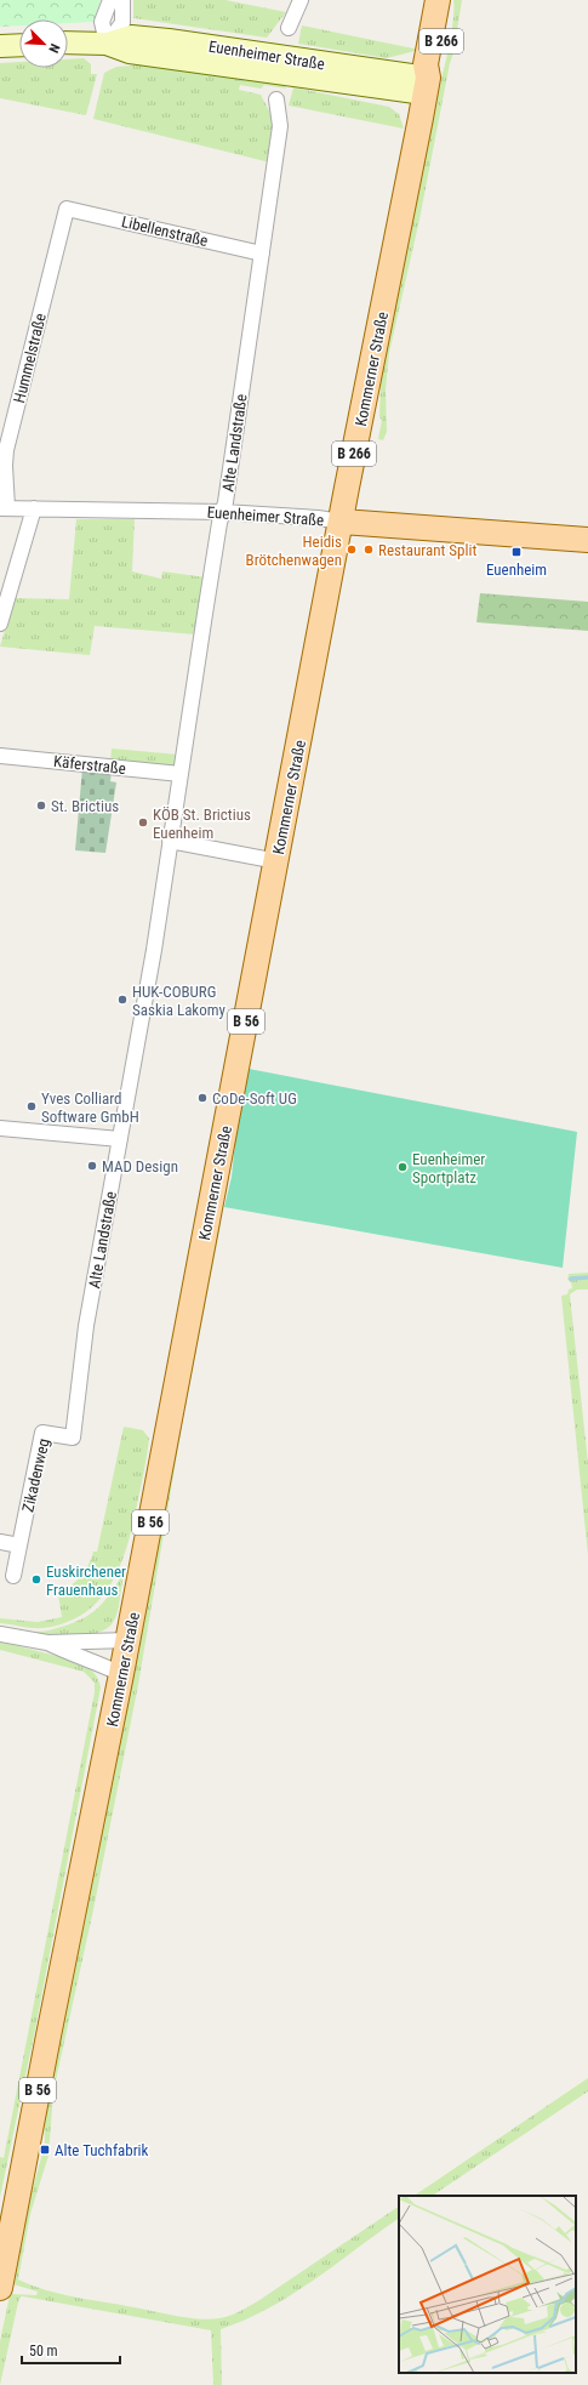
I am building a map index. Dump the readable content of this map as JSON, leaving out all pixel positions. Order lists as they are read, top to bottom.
{
  "streets": {
    "main road": [
      "B 266",
      "Euenheimer Straße",
      "Kommerner Straße",
      "B 56"
    ],
    "street": [
      "Libellenstraße",
      "Hummelstraße",
      "Alte Landstraße",
      "Käferstraße",
      "Zikadenweg"
    ]
  },
  "crossings": [
    ["Euenheimer Straße", "Hummelstraße"],
    ["Euenheimer Straße", "Kommerner Straße"],
    ["Euenheimer Straße", "Alte Landstraße"],
    ["Libellenstraße", "Hummelstraße"],
    ["Libellenstraße", "Alte Landstraße"],
    ["Alte Landstraße", "Käferstraße"],
    ["Alte Landstraße", "Zikadenweg"]
  ],
  "places": {
    "other": [
      "Heidis Brötchenwagen",
      "Restaurant Split",
      "St. Brictius",
      "KÖB St. Brictius Euenheim",
      "HUK-COBURG Saskia Lakomy",
      "CoDe-Soft UG",
      "Yves Colliard Software GmbH",
      "MAD Design",
      "Euenheimer Sportplatz",
      "Euskirchener Frauenhaus"
    ],
    "transit": ["Euenheim", "Alte Tuchfabrik"]
  },
  "scale_bar": "50 m",
  "north": "bottom right"
}
